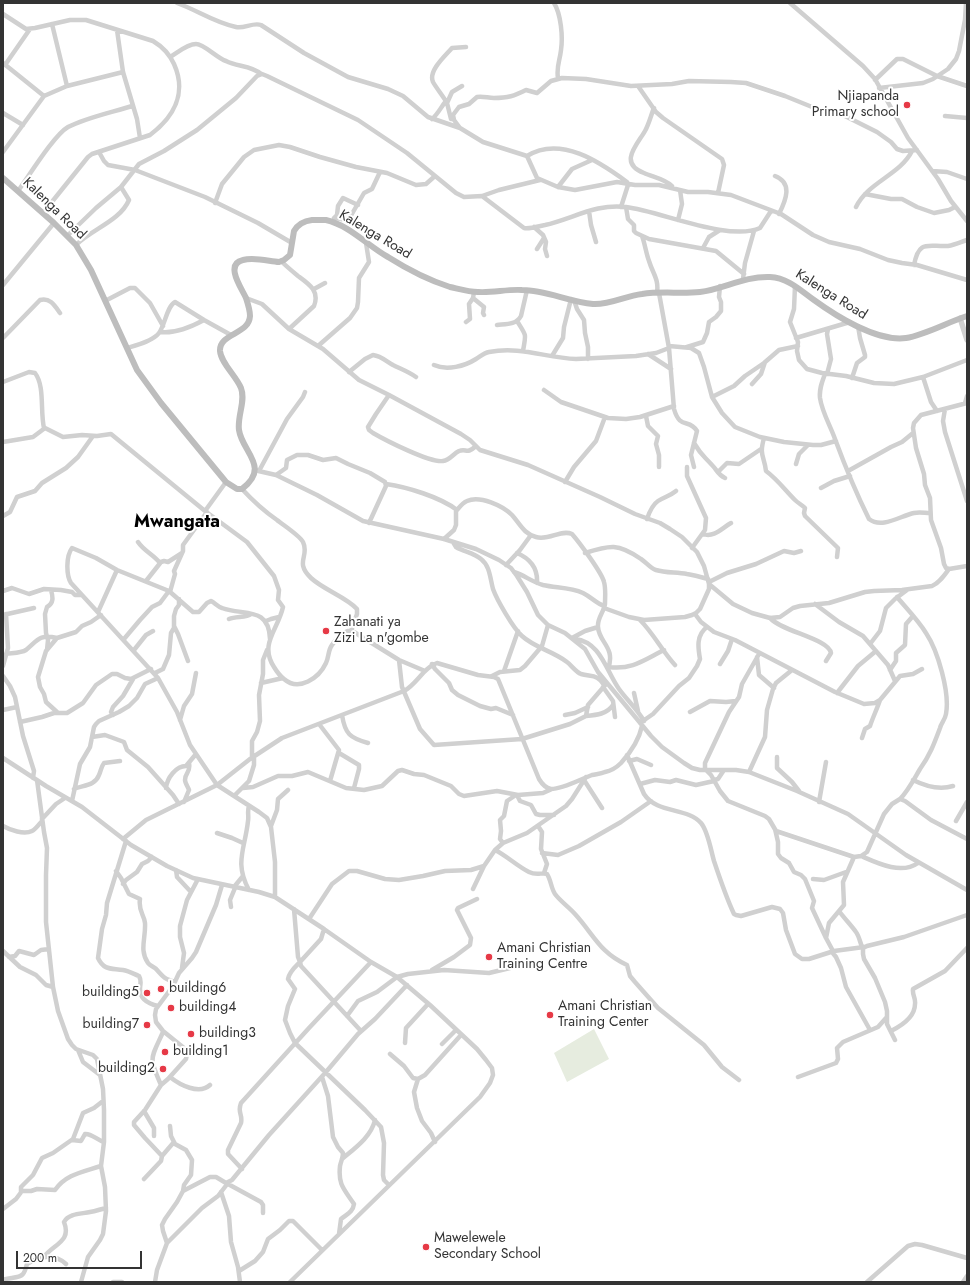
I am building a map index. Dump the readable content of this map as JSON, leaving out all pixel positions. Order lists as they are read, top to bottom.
{
  "streets": {
    "main road": ["Kalenga Road"]
  },
  "districts": ["Mwangata"],
  "places": [
    "Njiapanda Primary school",
    "Zahanati ya Zizi La n'gombe",
    "Amani Christian Training Centre",
    "building6",
    "building5",
    "building4",
    "Amani Christian Training Center",
    "building7",
    "building3",
    "building1",
    "building2",
    "Mawelewele Secondary School"
  ],
  "scale_bar": "200 m"
}
